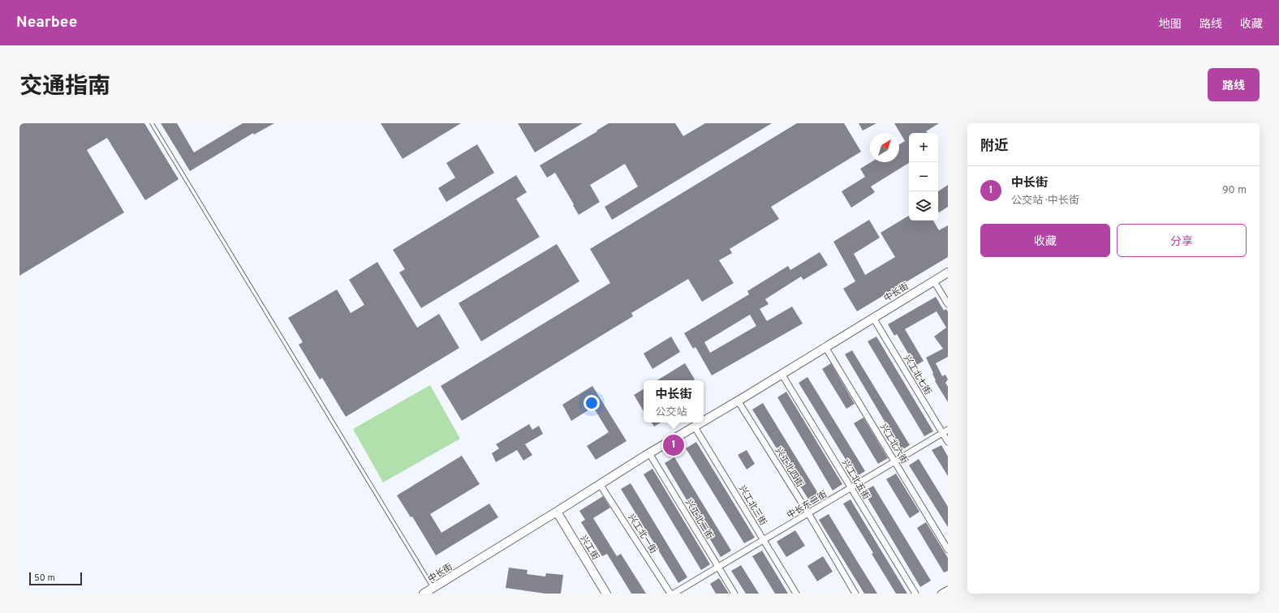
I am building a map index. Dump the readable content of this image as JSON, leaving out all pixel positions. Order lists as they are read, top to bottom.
{
  "streets": {
    "street": [
      "中长街",
      "兴工北七街",
      "兴工北六街",
      "兴工北四街",
      "兴工北五街",
      "中长东二街",
      "兴工北三街",
      "兴工北二街",
      "兴工北一街",
      "兴工街"
    ]
  },
  "crossings": [
    ["中长街", "兴工北七街"],
    ["中长街", "兴工北六街"],
    ["中长街", "兴工北四街"],
    ["中长街", "兴工北五街"],
    ["中长街", "兴工北三街"],
    ["中长街", "兴工北二街"],
    ["中长街", "兴工北一街"],
    ["中长街", "兴工街"],
    ["兴工北七街", "中长东二街"],
    ["兴工北六街", "中长东二街"],
    ["兴工北四街", "中长东二街"],
    ["兴工北五街", "中长东二街"],
    ["中长东二街", "兴工北三街"],
    ["中长东二街", "兴工北二街"]
  ],
  "scale_bar": "50 m",
  "north": "top right",
  "page": {
    "header": "Nearbee",
    "nav": ["地图", "路线", "收藏"],
    "title": "交通指南",
    "buttons": [
      "路线",
      ["收藏", "分享"]
    ],
    "heading": "附近",
    "map_buttons": ["+", "−"],
    "list": [
      {
        "mark": "1",
        "name": "中长街",
        "note": "公交站 · 中长街",
        "value": "90 m"
      }
    ],
    "popup": ["中长街", "公交站"],
    "pins": "1",
    "scale": "50 m"
  }
}
